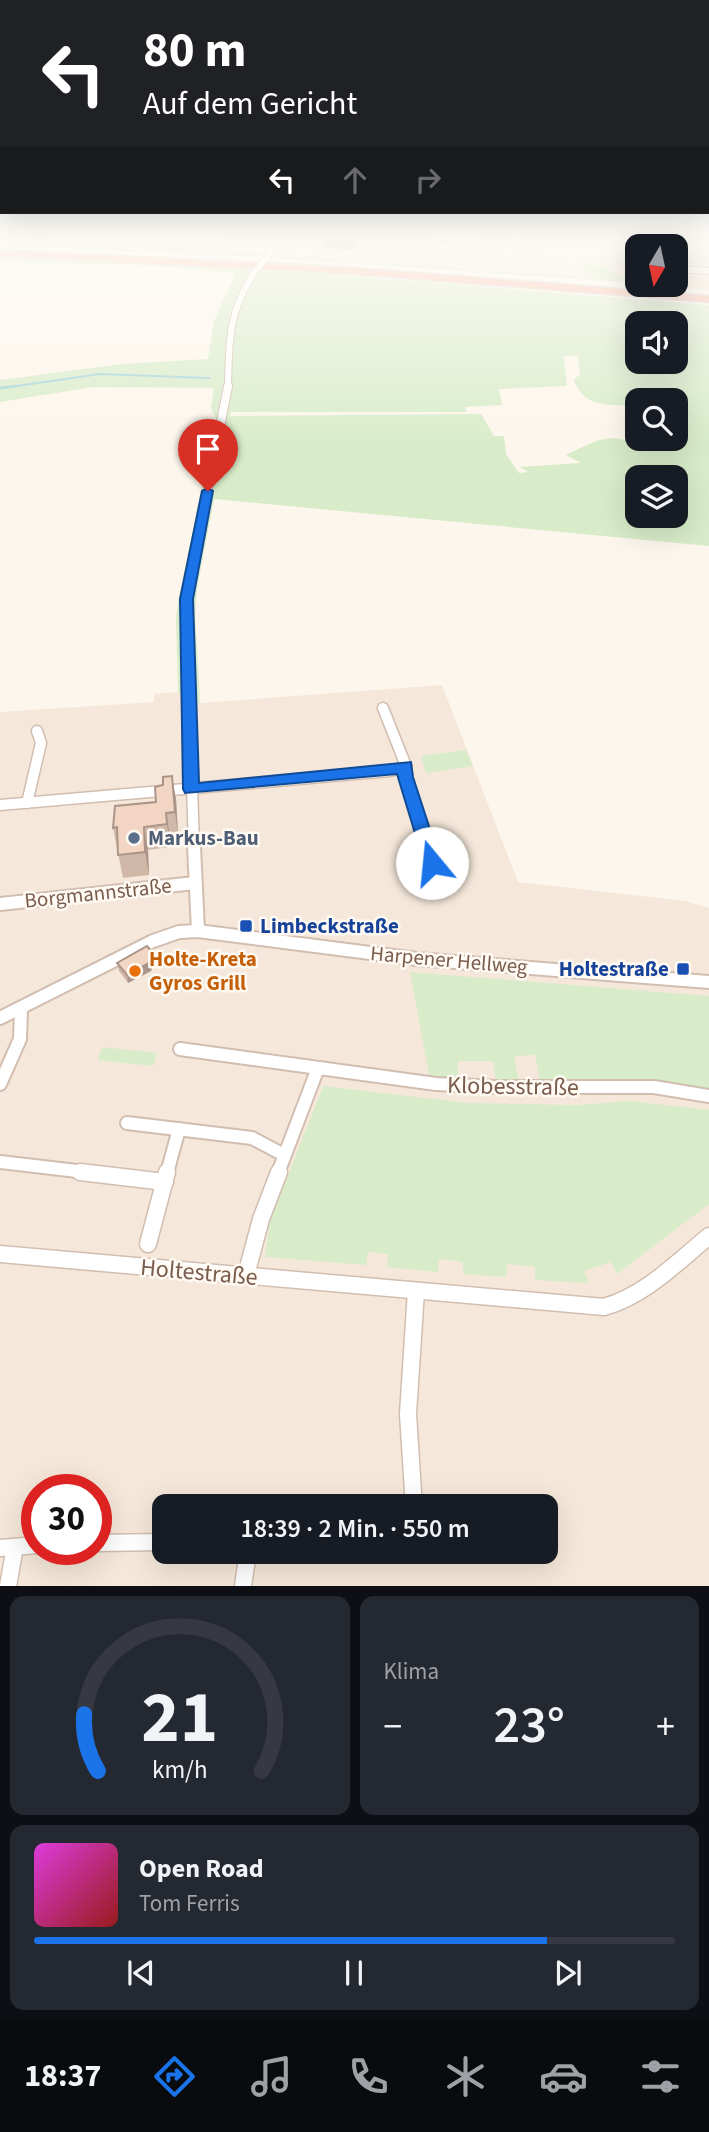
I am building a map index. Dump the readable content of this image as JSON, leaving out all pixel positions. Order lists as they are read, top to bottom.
{
  "streets": {
    "street": [
      "Borgmannstraße",
      "Harpener Hellweg",
      "Klobesstraße",
      "Holtestraße"
    ]
  },
  "places": {
    "other": ["Markus-Bau", "Holte-Kreta Gyros Grill"],
    "transit": ["Limbeckstraße", "Holtestraße"]
  },
  "north": "bottom",
  "page": {
    "turn": ["80 m", "Auf dem Gericht"],
    "limit": "30",
    "trip": "18:39 · 2 Min. · 550 m",
    "tile": "Klima",
    "heat": ["−", "23°", "+"],
    "song": ["Open Road", "Tom Ferris"],
    "tabs": "18:37",
    "gauge": ["21", "km/h"]
  }
}
